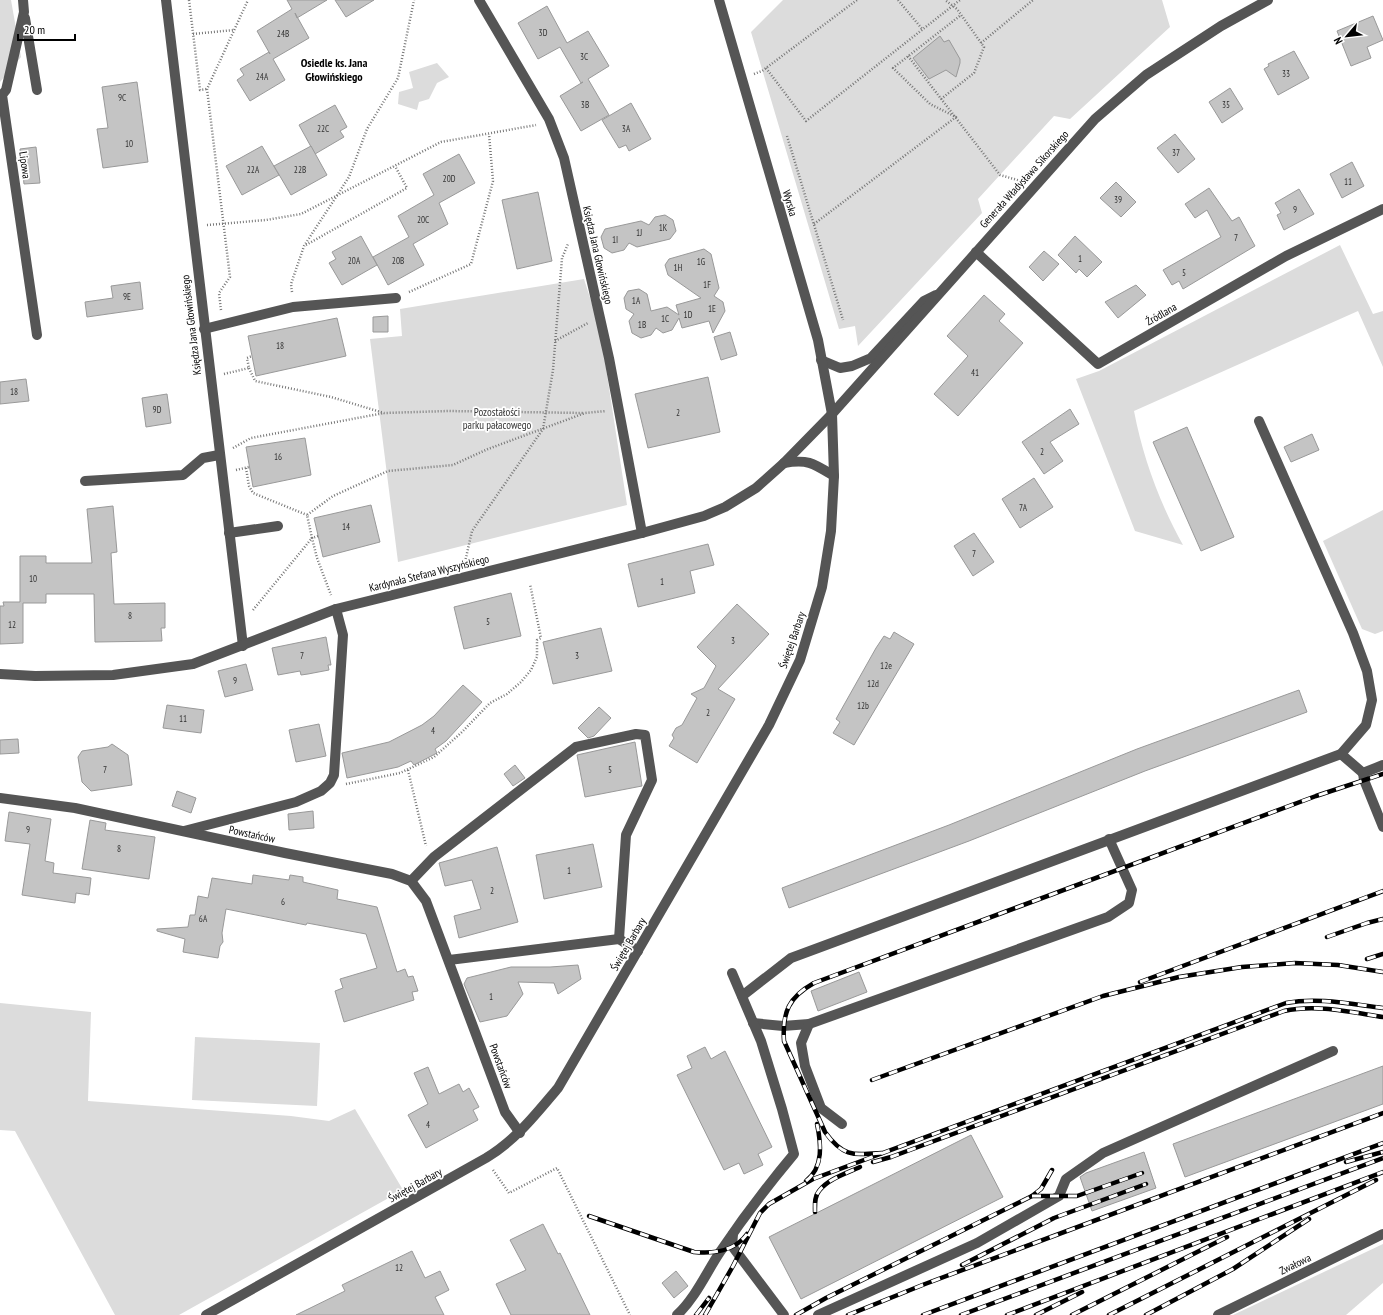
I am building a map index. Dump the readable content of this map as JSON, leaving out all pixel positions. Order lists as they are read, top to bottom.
{
  "streets": {
    "street": [
      "Lipowa",
      "Generała Władysława Sikorskiego",
      "Wyrska",
      "Księdza Jana Głowińskiego",
      "Źródlana",
      "Kardynała Stefana Wyszyńskiego",
      "Świętej Barbary",
      "Powstańców",
      "Zwałowa"
    ]
  },
  "crossings": [
    ["Generała Władysława Sikorskiego", "Wyrska"],
    ["Generała Władysława Sikorskiego", "Źródlana"],
    ["Generała Władysława Sikorskiego", "Kardynała Stefana Wyszyńskiego"],
    ["Generała Władysława Sikorskiego", "Świętej Barbary"],
    ["Wyrska", "Kardynała Stefana Wyszyńskiego"],
    ["Wyrska", "Świętej Barbary"],
    ["Księdza Jana Głowińskiego", "Kardynała Stefana Wyszyńskiego"],
    ["Kardynała Stefana Wyszyńskiego", "Świętej Barbary"],
    ["Świętej Barbary", "Powstańców"]
  ],
  "districts": ["Osiedle ks. Jana Głowińskiego"],
  "parks": ["Pozostałości parku pałacowego"],
  "house_numbers": [
    "3D",
    "24B",
    "3C",
    "33",
    "24A",
    "9C",
    "3B",
    "35",
    "22C",
    "3A",
    "10",
    "37",
    "22A",
    "22B",
    "20D",
    "11",
    "39",
    "9",
    "20C",
    "1K",
    "1J",
    "7",
    "1I",
    "1",
    "20A",
    "20B",
    "1G",
    "1H",
    "5",
    "1F",
    "9E",
    "1A",
    "1E",
    "1D",
    "1C",
    "1B",
    "18",
    "41",
    "18",
    "9D",
    "2",
    "2",
    "16",
    "7A",
    "14",
    "7",
    "10",
    "1",
    "8",
    "5",
    "12",
    "3",
    "7",
    "3",
    "12e",
    "9",
    "12d",
    "12b",
    "2",
    "11",
    "4",
    "7",
    "5",
    "9",
    "8",
    "1",
    "2",
    "6",
    "6A",
    "1",
    "4",
    "12"
  ],
  "scale_bar": "20 m",
  "north": "bottom left"
}
